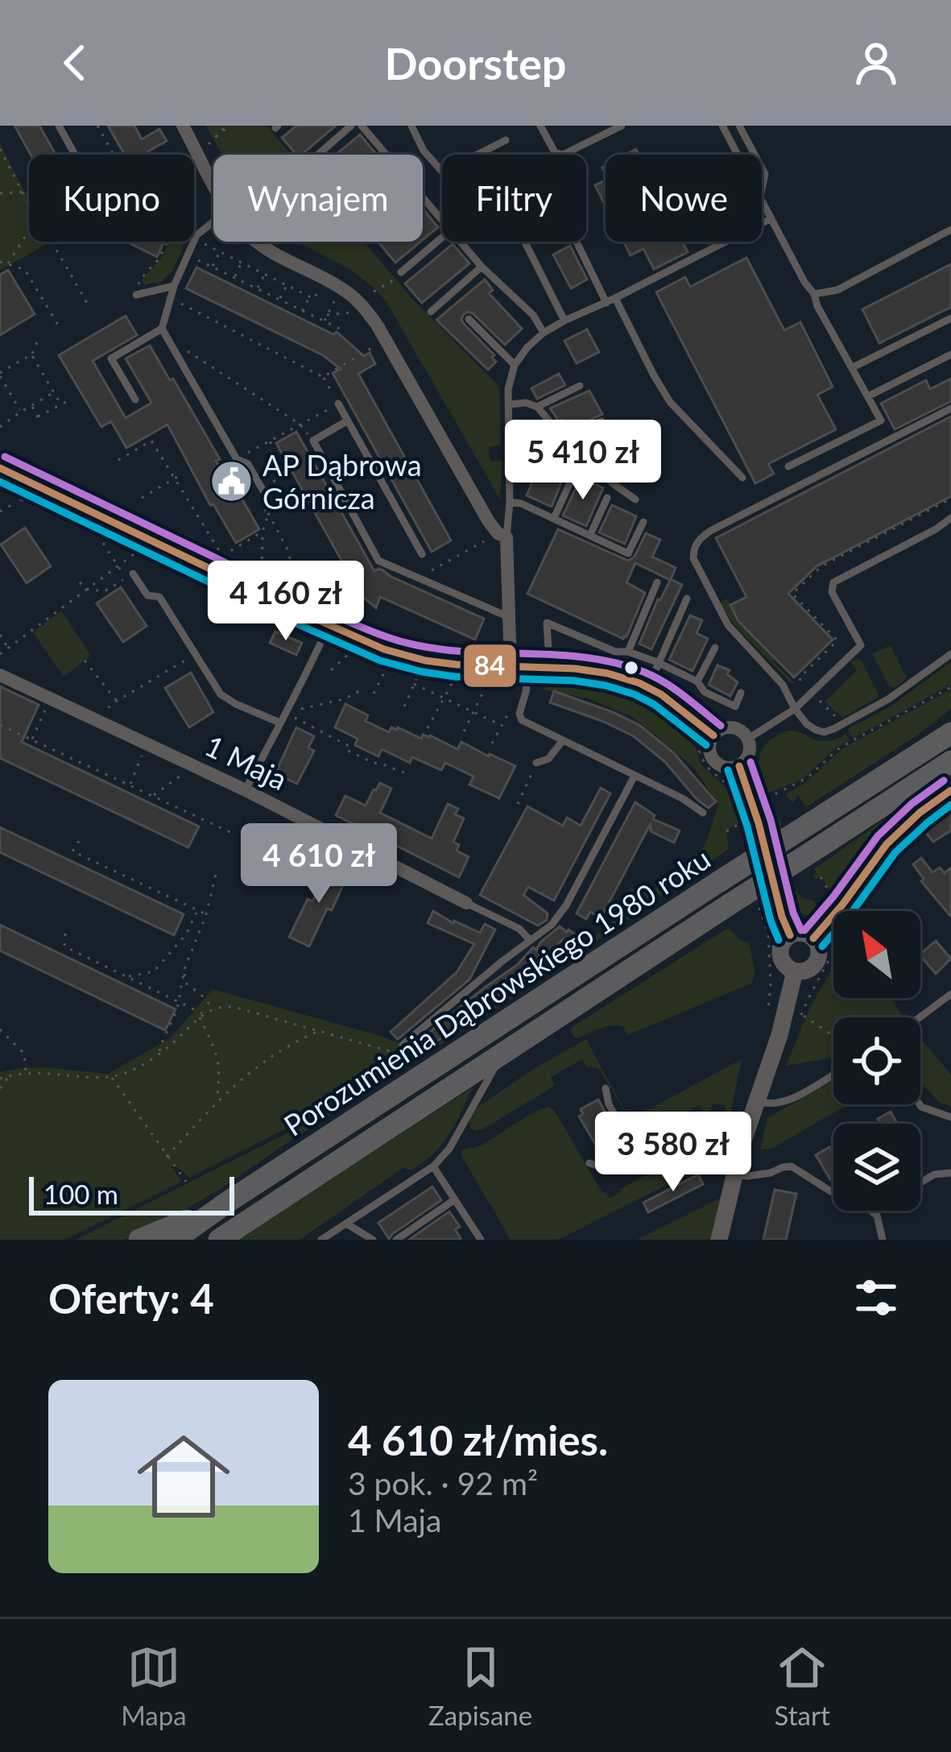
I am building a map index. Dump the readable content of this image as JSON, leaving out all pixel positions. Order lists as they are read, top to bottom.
{
  "streets": {
    "main road": ["Porozumienia Dąbrowskiego 1980 roku"],
    "street": ["1 Maja"]
  },
  "places": {
    "public building": ["AP Dąbrowa Górnicza"]
  },
  "lines": ["transit line 84"],
  "scale_bar": "100 m",
  "north": "top left",
  "page": {
    "header": "Doorstep",
    "chip": [
      "Kupno",
      "Wynajem",
      "Filtry",
      "Nowe"
    ],
    "price": [
      "5 410 zł",
      "4 160 zł",
      "4 610 zł",
      "3 580 zł"
    ],
    "scale": "100 m",
    "heading": "Oferty: 4",
    "list": [
      {
        "name": "4 610 zł/mies.",
        "note": "3 pok. · 92 m² · 1 Maja"
      }
    ],
    "tabs": ["Mapa", "Zapisane", "Start"]
  }
}
